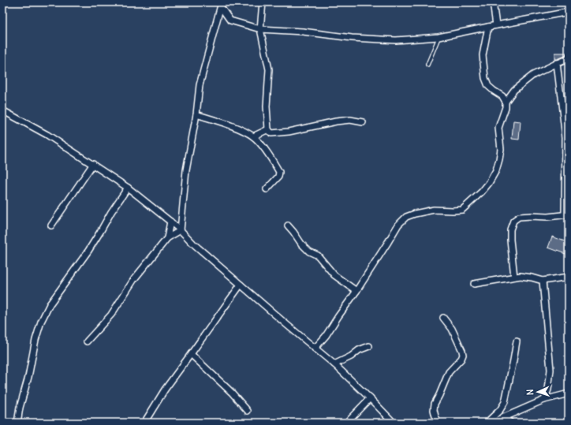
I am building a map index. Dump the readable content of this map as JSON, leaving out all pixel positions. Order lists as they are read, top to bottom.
{
  "north": "left"
}
